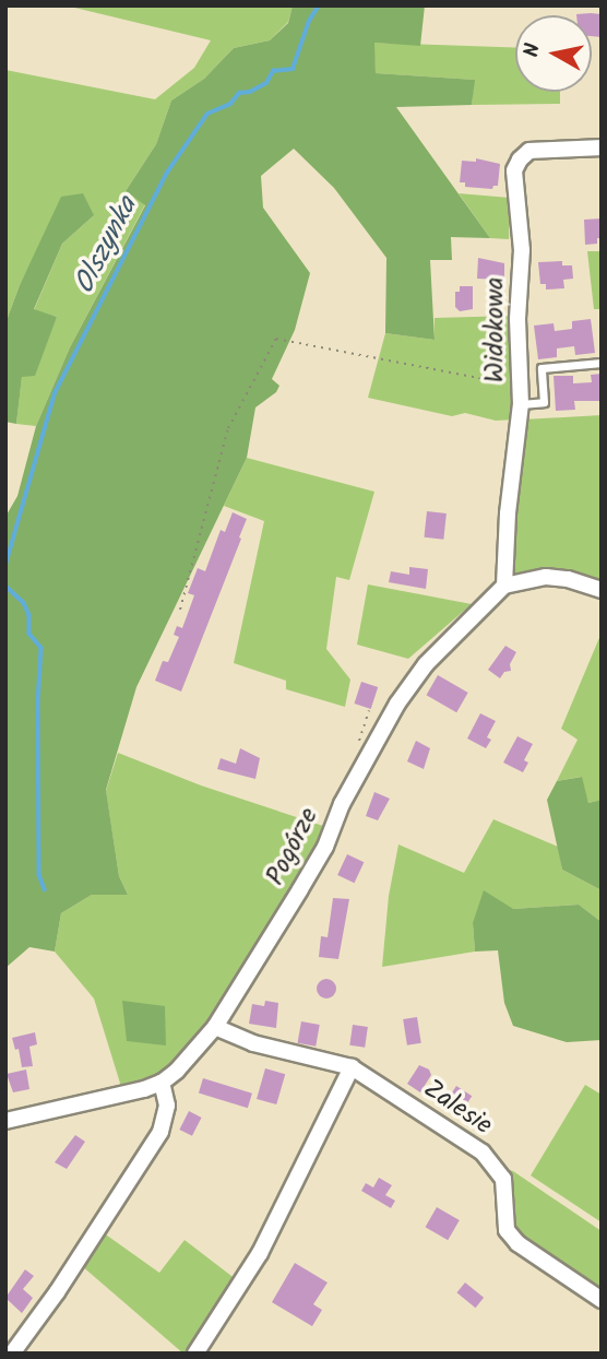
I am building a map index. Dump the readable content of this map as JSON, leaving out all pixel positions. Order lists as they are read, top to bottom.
{
  "streets": {
    "street": ["Widokowa", "Pogórze", "Zalesie"]
  },
  "crossings": [
    ["Widokowa", "Pogórze"],
    ["Pogórze", "Zalesie"]
  ],
  "water": ["Olszynka"],
  "north": "left"
}
